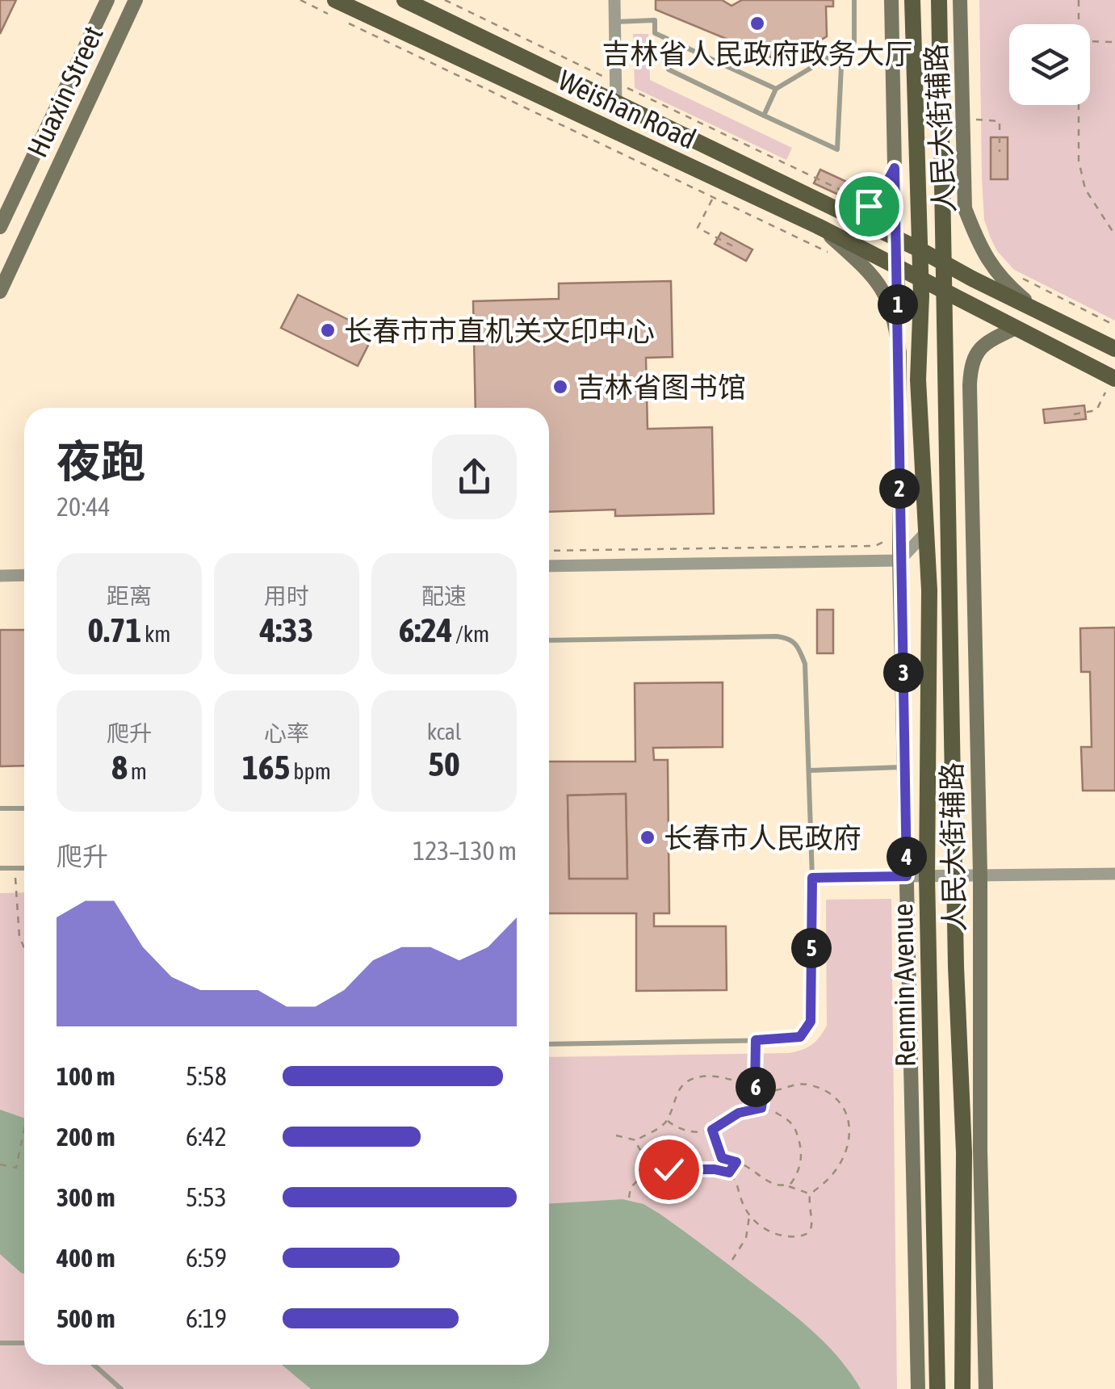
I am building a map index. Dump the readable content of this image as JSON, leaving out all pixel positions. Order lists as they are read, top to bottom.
{
  "streets": {
    "main road": [
      "Huaxin Street",
      "Weishan Road",
      "人民大街辅路",
      "Renmin Avenue"
    ]
  },
  "crossings": [
    ["Weishan Road", "人民大街辅路"],
    ["Weishan Road", "Renmin Avenue"]
  ],
  "places": [
    "吉林省人民政府政务大厅",
    "长春市市直机关文印中心",
    "吉林省图书馆",
    "长春市人民政府"
  ],
  "page": {
    "pins": [
      "1",
      "2",
      "3",
      "4",
      "5",
      "6"
    ],
    "heading": ["夜跑", "20:44"],
    "stats": [
      ["距离", "0.71 km"],
      ["用时", "4:33"],
      ["配速", "6:24 /km"],
      ["爬升", "8 m"],
      ["心率", "165 bpm"],
      ["kcal", "50"]
    ],
    "chart": ["爬升", "123–130 m"],
    "list": [
      {
        "name": "100 m",
        "note": "5:58"
      },
      {
        "name": "200 m",
        "note": "6:42"
      },
      {
        "name": "300 m",
        "note": "5:53"
      },
      {
        "name": "400 m",
        "note": "6:59"
      },
      {
        "name": "500 m",
        "note": "6:19"
      }
    ]
  }
}
